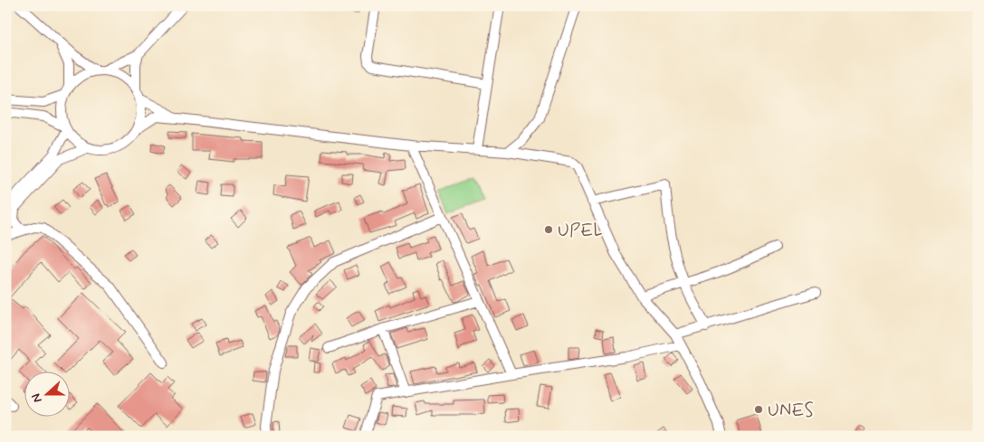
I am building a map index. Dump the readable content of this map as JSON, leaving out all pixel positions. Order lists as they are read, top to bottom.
{
  "places": ["UPEL", "UNES"],
  "north": "left"
}
